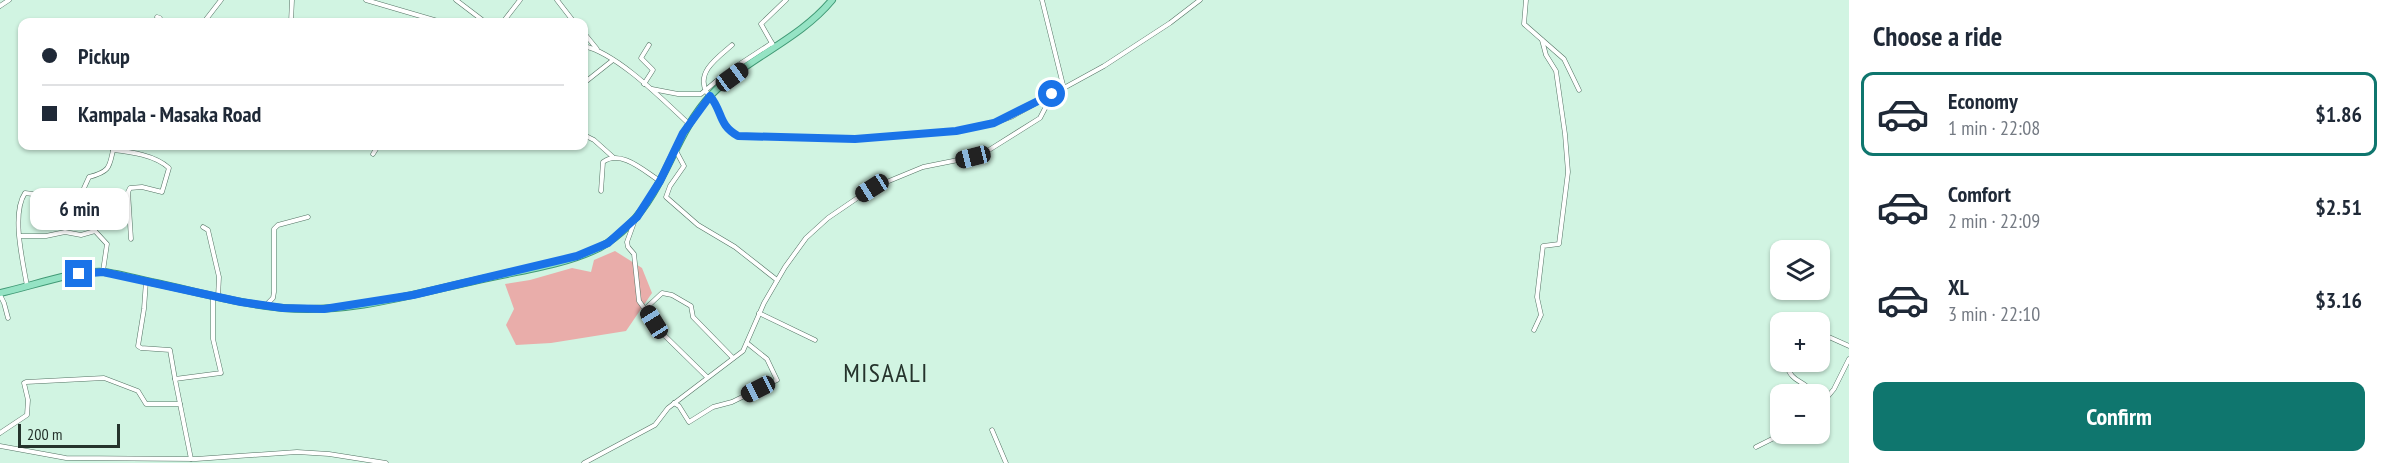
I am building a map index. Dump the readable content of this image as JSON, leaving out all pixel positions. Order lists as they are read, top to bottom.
{
  "districts": ["MISAALI"],
  "scale_bar": "200 m",
  "page": {
    "heading": "Choose a ride",
    "banner": ["Pickup", "Kampala - Masaka Road"],
    "list": [
      {
        "name": "Economy",
        "note": "1 min · 22:08",
        "value": "$1.86"
      },
      {
        "name": "Comfort",
        "note": "2 min · 22:09",
        "value": "$2.51"
      },
      {
        "name": "XL",
        "note": "3 min · 22:10",
        "value": "$3.16"
      }
    ],
    "bubble": "6 min",
    "map_buttons": ["+", "−"],
    "buttons": "Confirm",
    "scale": "200 m"
  }
}
